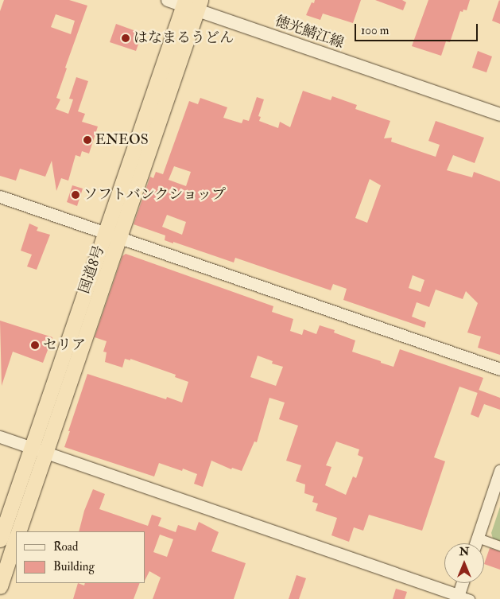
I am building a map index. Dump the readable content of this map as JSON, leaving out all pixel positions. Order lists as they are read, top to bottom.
{
  "streets": {
    "highway": ["国道8号"],
    "main road": ["徳光鯖江線"]
  },
  "crossings": [
    ["徳光鯖江線", "国道8号"]
  ],
  "places": [
    "はなまるうどん",
    "ENEOS",
    "ソフトバンクショップ",
    "セリア"
  ],
  "legend": ["Road", "Building"],
  "scale_bar": "100 m",
  "north": "top"
}
